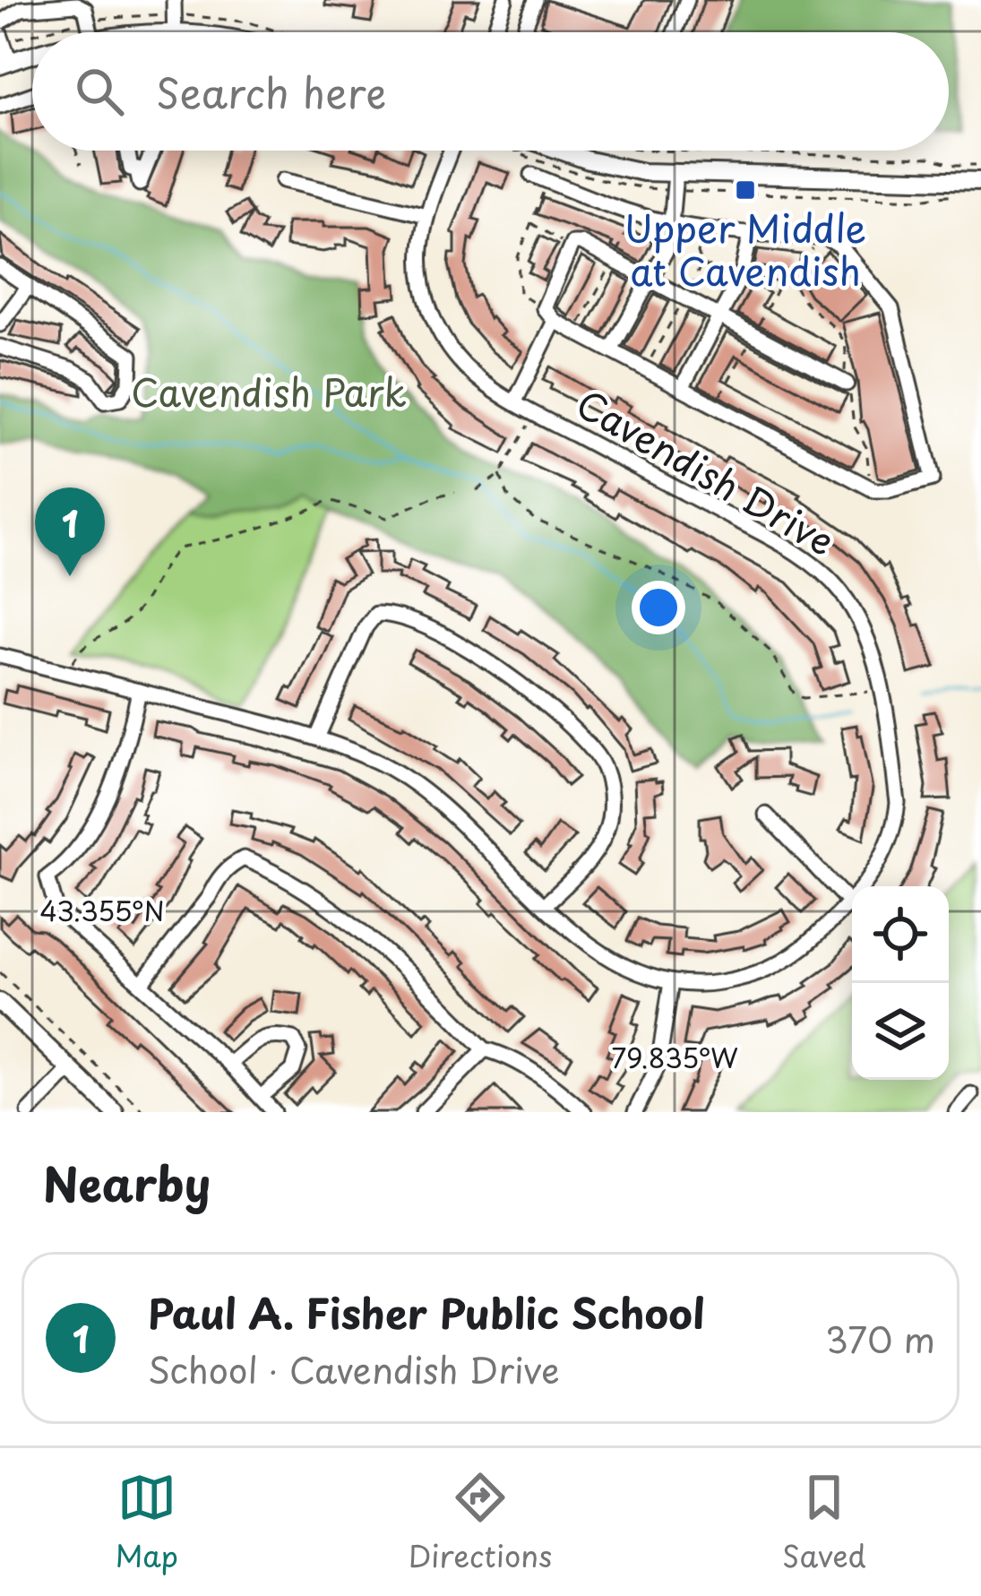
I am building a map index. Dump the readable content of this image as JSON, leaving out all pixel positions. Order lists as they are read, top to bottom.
{
  "streets": {
    "street": ["Cavendish Drive"]
  },
  "parks": ["Cavendish Park"],
  "places": {
    "transit": ["Upper Middle at Cavendish"]
  },
  "page": {
    "search": "Search here",
    "pins": "1",
    "heading": "Nearby",
    "list": [
      {
        "mark": "1",
        "name": "Paul A. Fisher Public School",
        "note": "School · Cavendish Drive",
        "value": "370 m"
      }
    ],
    "nav": ["Map", "Directions", "Saved"]
  },
  "coordinates": ["43.355°N", "79.835°W"]
}
